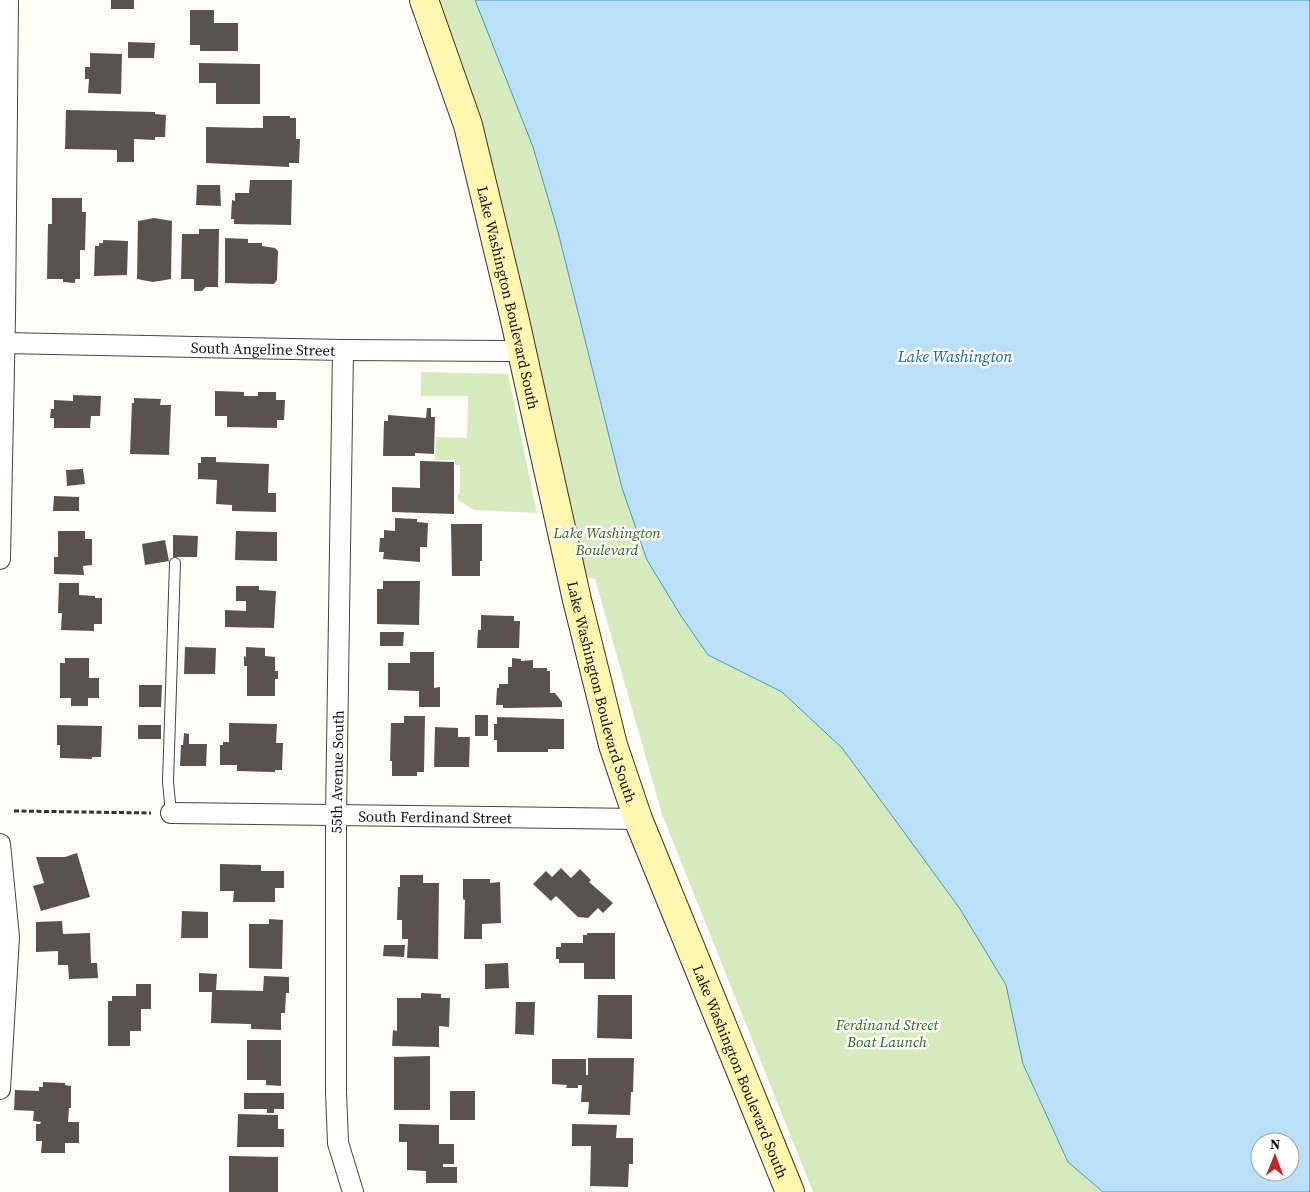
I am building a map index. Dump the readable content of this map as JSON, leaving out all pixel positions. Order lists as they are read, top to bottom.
{
  "streets": {
    "main road": ["Lake Washington Boulevard South"],
    "street": ["South Angeline Street", "55th Avenue South", "South Ferdinand Street"]
  },
  "crossings": [
    ["Lake Washington Boulevard South", "South Angeline Street"],
    ["Lake Washington Boulevard South", "South Ferdinand Street"],
    ["South Angeline Street", "55th Avenue South"],
    ["55th Avenue South", "South Ferdinand Street"]
  ],
  "water": ["Lake Washington"],
  "parks": ["Lake Washington Boulevard", "Ferdinand Street Boat Launch"],
  "north": "top"
}
